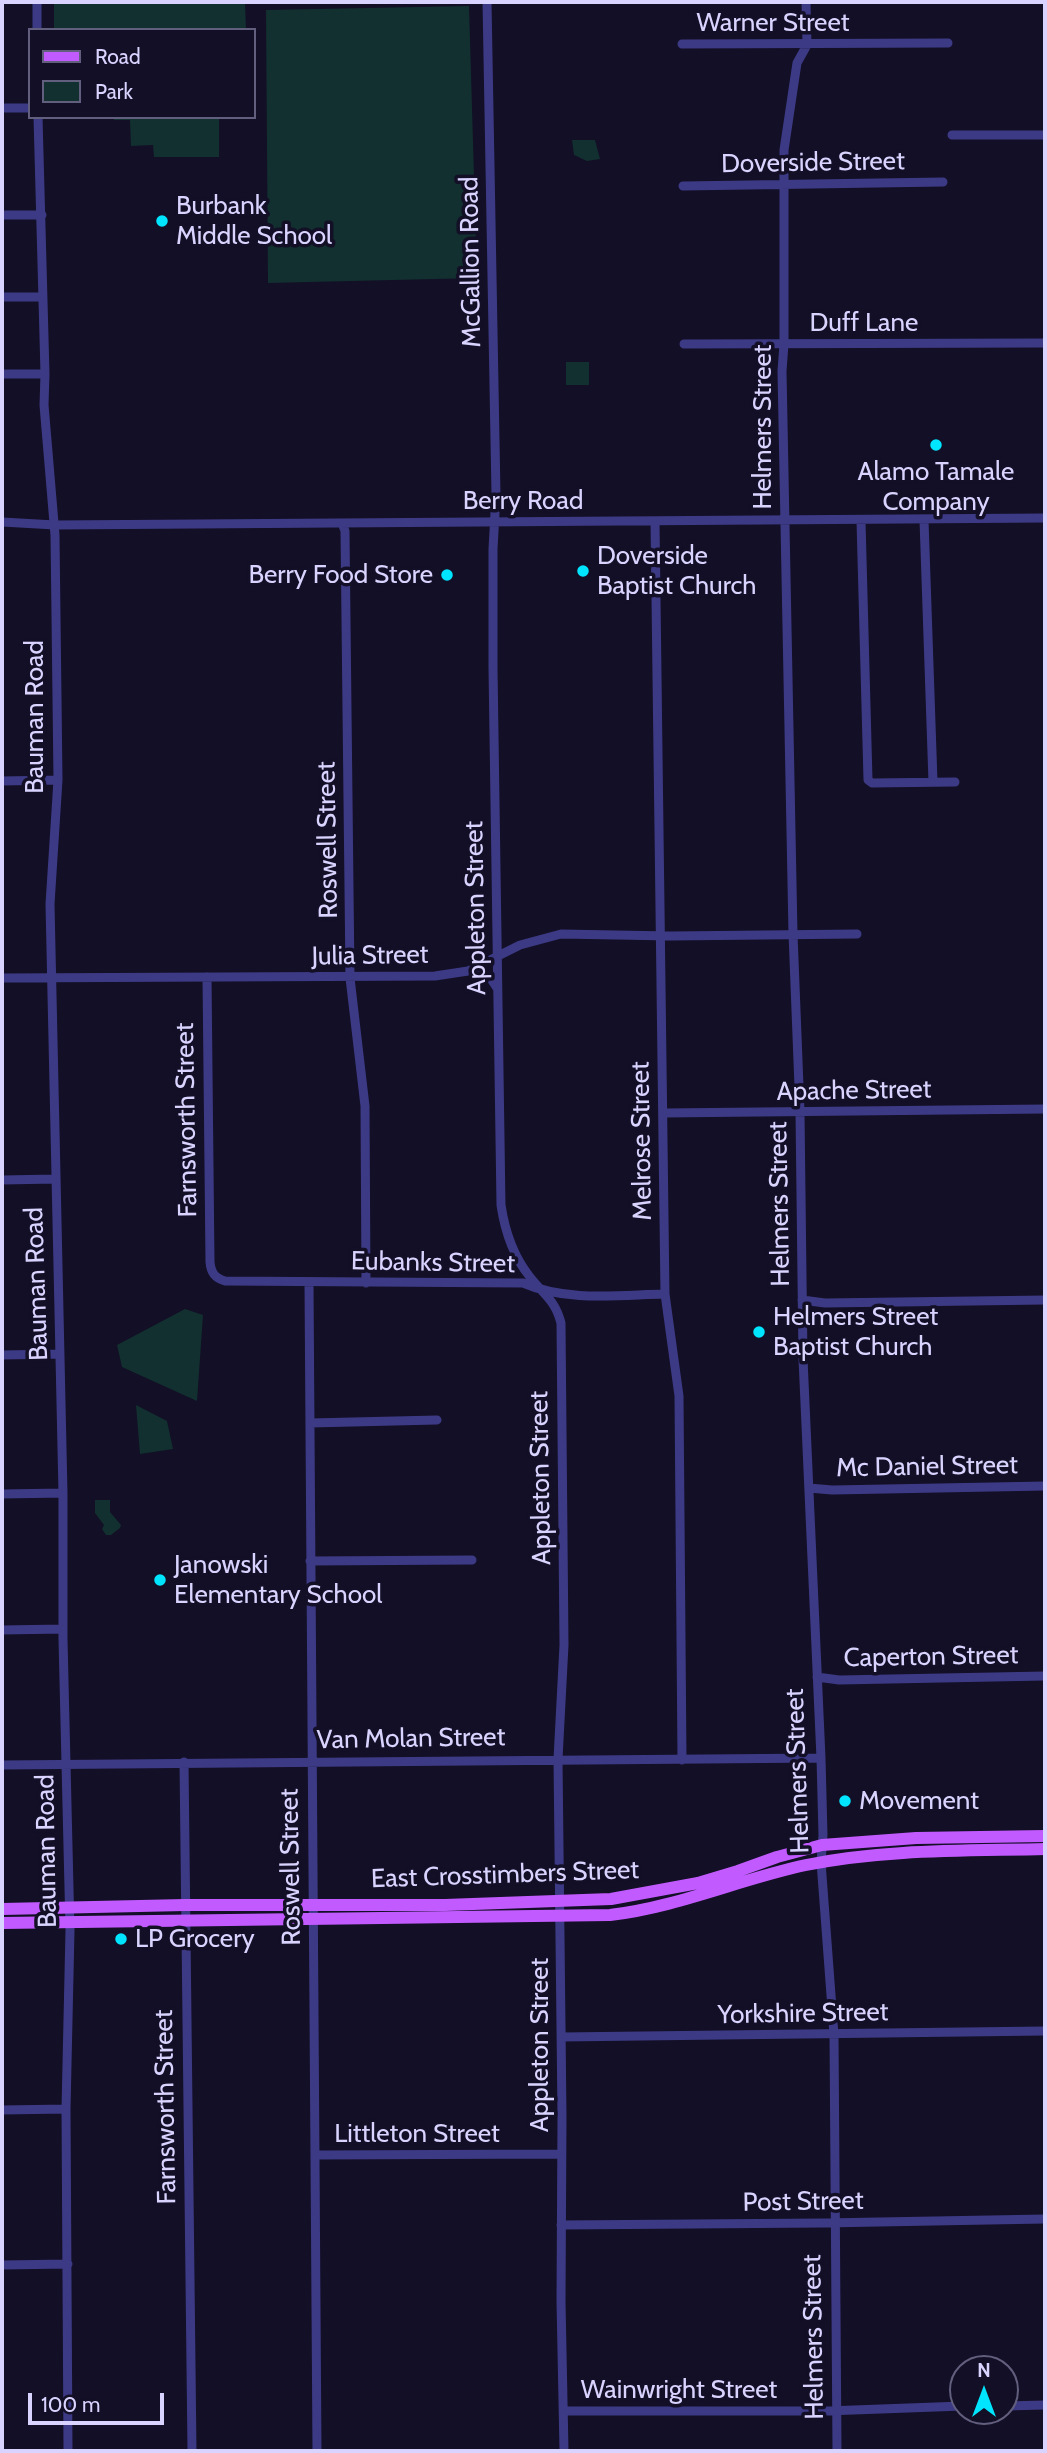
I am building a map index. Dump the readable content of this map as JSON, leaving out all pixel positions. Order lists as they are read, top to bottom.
{
  "streets": {
    "main road": ["East Crosstimbers Street"],
    "street": [
      "Warner Street",
      "Doverside Street",
      "McGallion Road",
      "Duff Lane",
      "Helmers Street",
      "Berry Road",
      "Bauman Road",
      "Roswell Street",
      "Appleton Street",
      "Julia Street",
      "Apache Street",
      "Farnsworth Street",
      "Melrose Street",
      "Eubanks Street",
      "Mc Daniel Street",
      "Caperton Street",
      "Van Molan Street",
      "Yorkshire Street",
      "Littleton Street",
      "Post Street",
      "Wainwright Street"
    ]
  },
  "crossings": [
    ["Warner Street", "Helmers Street"],
    ["Doverside Street", "Helmers Street"],
    ["McGallion Road", "Berry Road"],
    ["McGallion Road", "Appleton Street"],
    ["Duff Lane", "Helmers Street"],
    ["Helmers Street", "Berry Road"],
    ["Helmers Street", "Julia Street"],
    ["Helmers Street", "Apache Street"],
    ["Helmers Street", "Mc Daniel Street"],
    ["Helmers Street", "Caperton Street"],
    ["Helmers Street", "Van Molan Street"],
    ["Helmers Street", "East Crosstimbers Street"],
    ["Helmers Street", "Yorkshire Street"],
    ["Helmers Street", "Post Street"],
    ["Helmers Street", "Wainwright Street"],
    ["Berry Road", "Bauman Road"],
    ["Berry Road", "Roswell Street"],
    ["Berry Road", "Appleton Street"],
    ["Berry Road", "Melrose Street"],
    ["Bauman Road", "Julia Street"],
    ["Bauman Road", "Van Molan Street"],
    ["Bauman Road", "East Crosstimbers Street"],
    ["Roswell Street", "Julia Street"],
    ["Roswell Street", "Eubanks Street"],
    ["Roswell Street", "Van Molan Street"],
    ["Roswell Street", "East Crosstimbers Street"],
    ["Roswell Street", "Littleton Street"],
    ["Appleton Street", "Julia Street"],
    ["Appleton Street", "Eubanks Street"],
    ["Appleton Street", "Van Molan Street"],
    ["Appleton Street", "East Crosstimbers Street"],
    ["Appleton Street", "Yorkshire Street"],
    ["Appleton Street", "Littleton Street"],
    ["Appleton Street", "Post Street"],
    ["Appleton Street", "Wainwright Street"],
    ["Julia Street", "Farnsworth Street"],
    ["Julia Street", "Melrose Street"],
    ["Apache Street", "Melrose Street"],
    ["Farnsworth Street", "Eubanks Street"],
    ["Farnsworth Street", "Van Molan Street"],
    ["Farnsworth Street", "East Crosstimbers Street"],
    ["Melrose Street", "Eubanks Street"],
    ["Melrose Street", "Van Molan Street"]
  ],
  "places": [
    "Burbank Middle School",
    "Alamo Tamale Company",
    "Doverside Baptist Church",
    "Berry Food Store",
    "Helmers Street Baptist Church",
    "Janowski Elementary School",
    "Movement",
    "LP Grocery"
  ],
  "legend": ["Road", "Park"],
  "scale_bar": "100 m",
  "north": "top"
}
